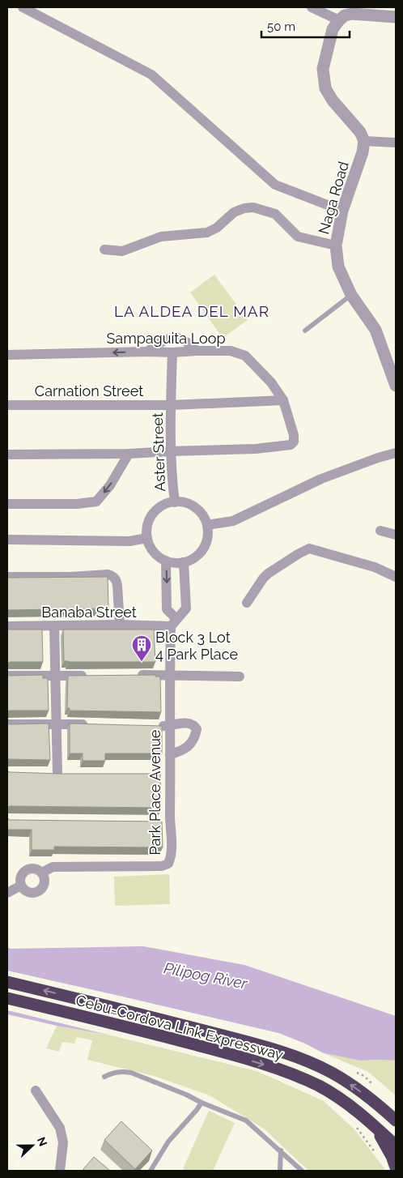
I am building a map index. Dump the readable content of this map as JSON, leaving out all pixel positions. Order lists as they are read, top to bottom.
{
  "streets": {
    "highway": ["Cebu-Cordova Link Expressway"],
    "street": [
      "Naga Road",
      "Sampaguita Loop",
      "Carnation Street",
      "Aster Street",
      "Banaba Street",
      "Park Place Avenue"
    ]
  },
  "crossings": [
    ["Sampaguita Loop", "Carnation Street"],
    ["Sampaguita Loop", "Aster Street"],
    ["Carnation Street", "Aster Street"],
    ["Aster Street", "Park Place Avenue"],
    ["Banaba Street", "Park Place Avenue"]
  ],
  "districts": ["LA ALDEA DEL MAR"],
  "water": ["Pilipog River"],
  "places": {
    "building": ["Block 3 Lot 4 Park Place"]
  },
  "scale_bar": "50 m",
  "north": "right"
}
